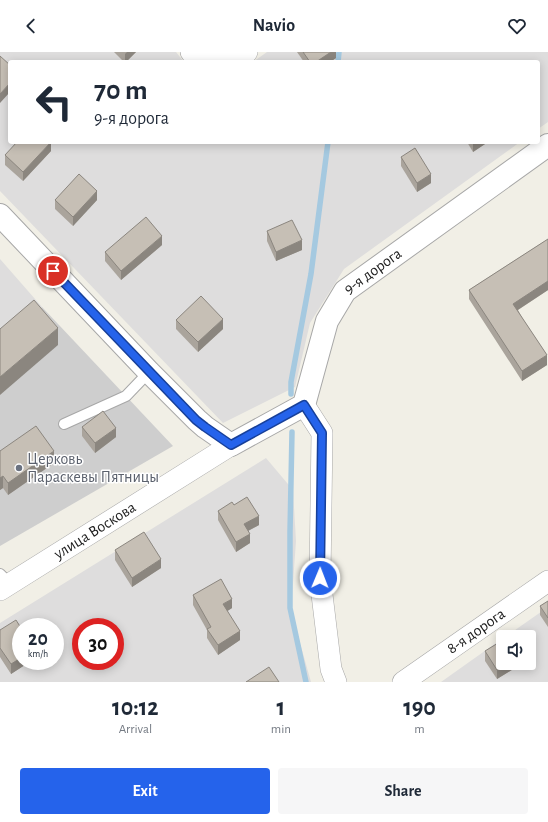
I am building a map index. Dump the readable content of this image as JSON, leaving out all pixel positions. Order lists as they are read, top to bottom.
{
  "streets": {
    "street": ["9-я дорога", "улица Воскова", "8-я дорога"]
  },
  "places": ["Церковь Параскевы Пятницы"],
  "page": {
    "header": "Navio",
    "turn": ["70 m", "9-я дорога"],
    "speed": "20 km/h",
    "limit": "30",
    "eta": [
      "10:12",
      "Arrival",
      "1",
      "min",
      "190",
      "m"
    ],
    "buttons": ["Exit", "Share"]
  }
}
